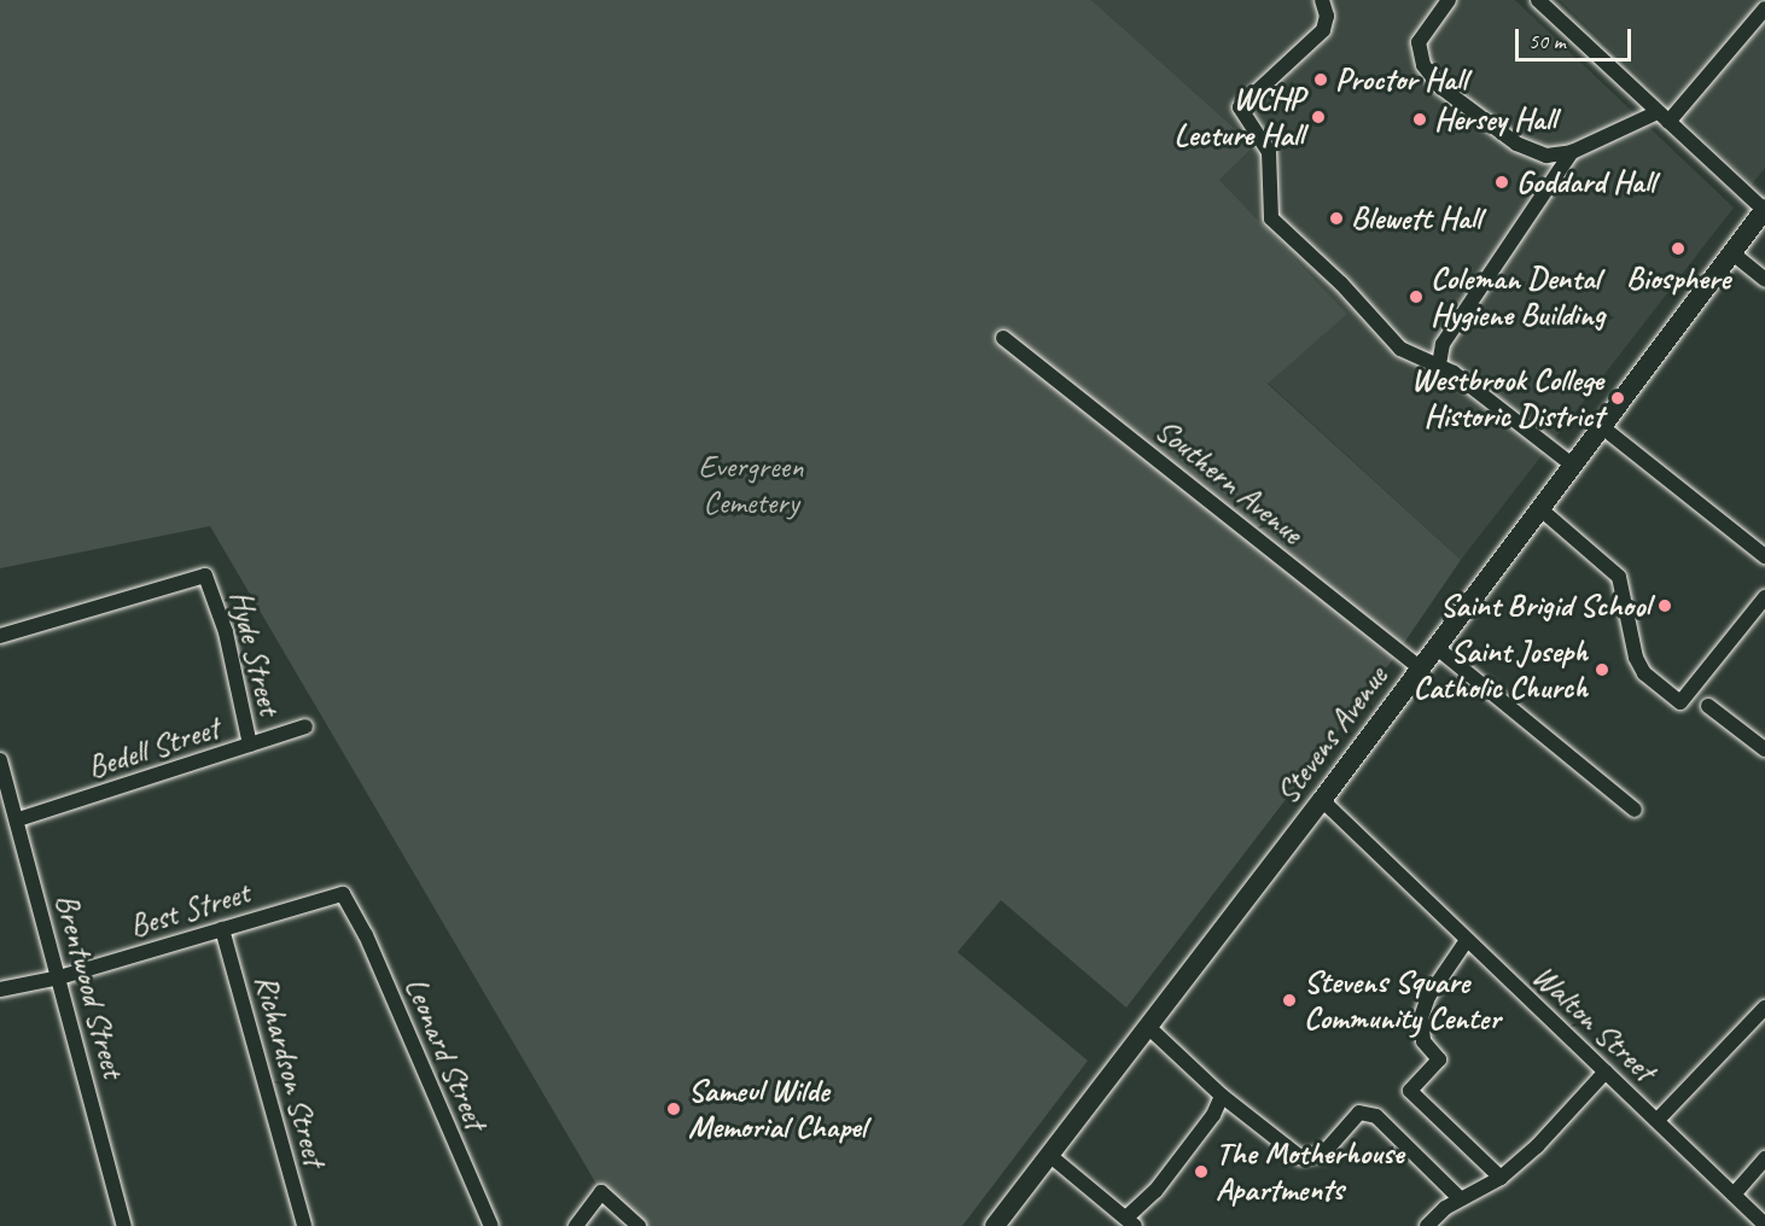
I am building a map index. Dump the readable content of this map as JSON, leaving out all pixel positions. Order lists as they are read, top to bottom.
{
  "streets": {
    "main road": ["Stevens Avenue"],
    "street": [
      "Southern Avenue",
      "Hyde Street",
      "Bedell Street",
      "Best Street",
      "Brentwood Street",
      "Walton Street",
      "Leonard Street",
      "Richardson Street"
    ]
  },
  "crossings": [
    ["Southern Avenue", "Stevens Avenue"],
    ["Hyde Street", "Bedell Street"],
    ["Stevens Avenue", "Walton Street"],
    ["Bedell Street", "Brentwood Street"],
    ["Best Street", "Brentwood Street"],
    ["Best Street", "Leonard Street"],
    ["Best Street", "Richardson Street"]
  ],
  "parks": ["Evergreen Cemetery"],
  "places": [
    "Proctor Hall",
    "WCHP Lecture Hall",
    "Hersey Hall",
    "Goddard Hall",
    "Blewett Hall",
    "Biosphere",
    "Coleman Dental Hygiene Building",
    "Westbrook College Historic District",
    "Saint Brigid School",
    "Saint Joseph Catholic Church",
    "Stevens Square Community Center",
    "Sameul Wilde Memorial Chapel",
    "The Motherhouse Apartments"
  ],
  "scale_bar": "50 m"
}
